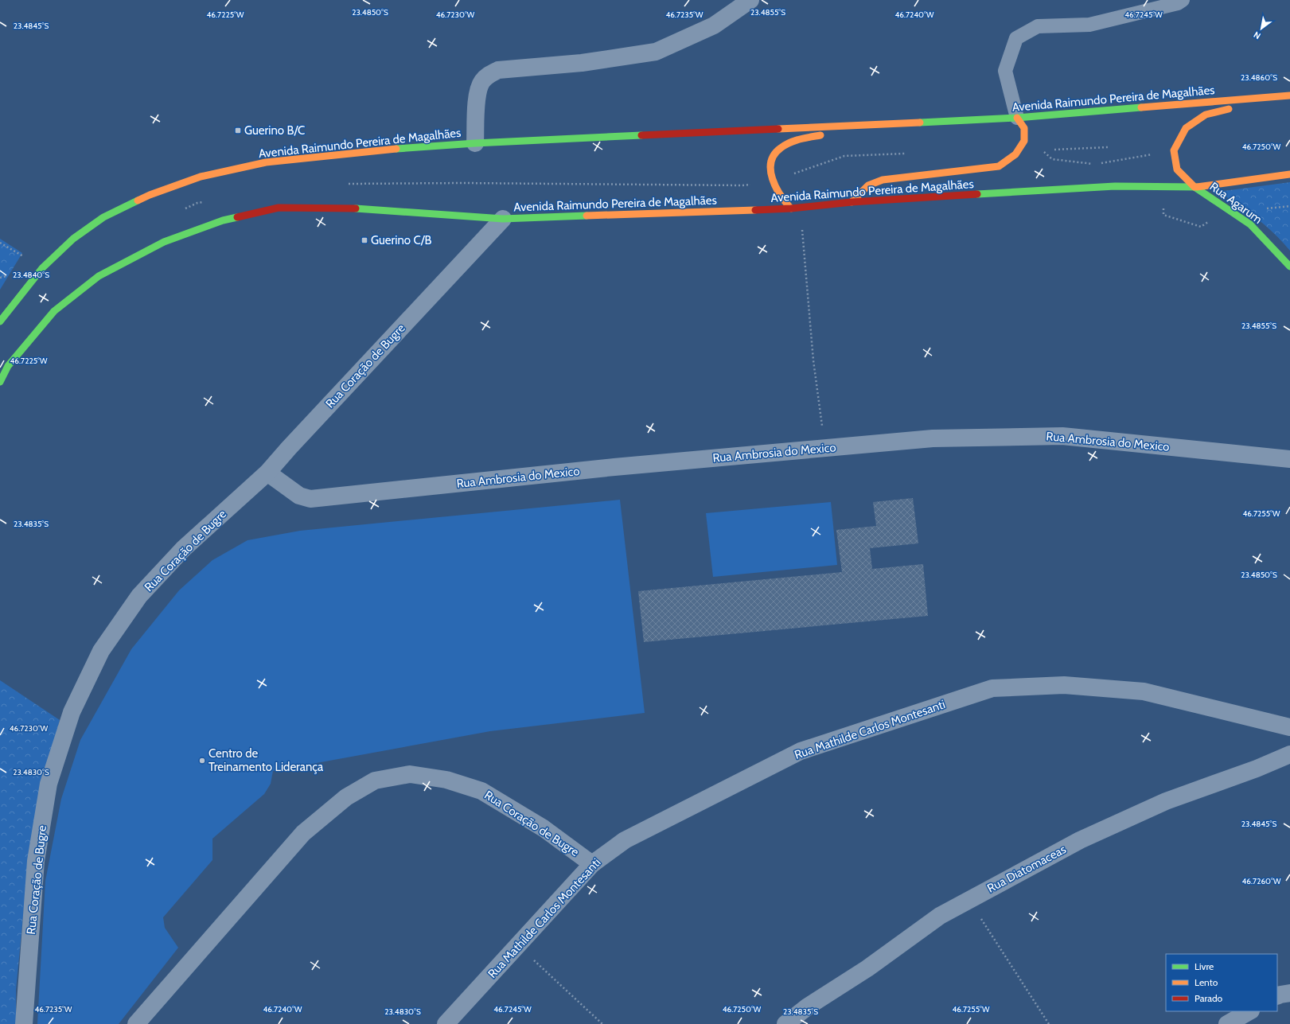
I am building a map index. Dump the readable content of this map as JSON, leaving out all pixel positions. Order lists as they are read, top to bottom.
{
  "streets": {
    "main road": ["Avenida Raimundo Pereira de Magalhães", "Rua Agarum"],
    "street": [
      "Rua Coração de Bugre",
      "Rua Ambrosia do Mexico",
      "Rua Mathilde Carlos Montesanti",
      "Rua Diatomaceas"
    ]
  },
  "crossings": [
    ["Avenida Raimundo Pereira de Magalhães", "Rua Agarum"],
    ["Avenida Raimundo Pereira de Magalhães", "Rua Coração de Bugre"],
    ["Rua Coração de Bugre", "Rua Ambrosia do Mexico"],
    ["Rua Coração de Bugre", "Rua Mathilde Carlos Montesanti"]
  ],
  "places": {
    "transit": ["Guerino B/C", "Guerino C/B"],
    "other": ["Centro de Treinamento Liderança"]
  },
  "legend": ["Livre", "Lento", "Parado"],
  "north": "bottom left",
  "coordinates": [
    "23.4850°S",
    "23.4855°S",
    "46.7225°W",
    "46.7230°W",
    "46.7235°W",
    "46.7240°W",
    "46.7245°W",
    "23.4845°S",
    "23.4860°S",
    "46.7250°W",
    "23.4840°S",
    "46.7255°W",
    "23.4835°S",
    "23.4830°S",
    "46.7260°W"
  ]
}
